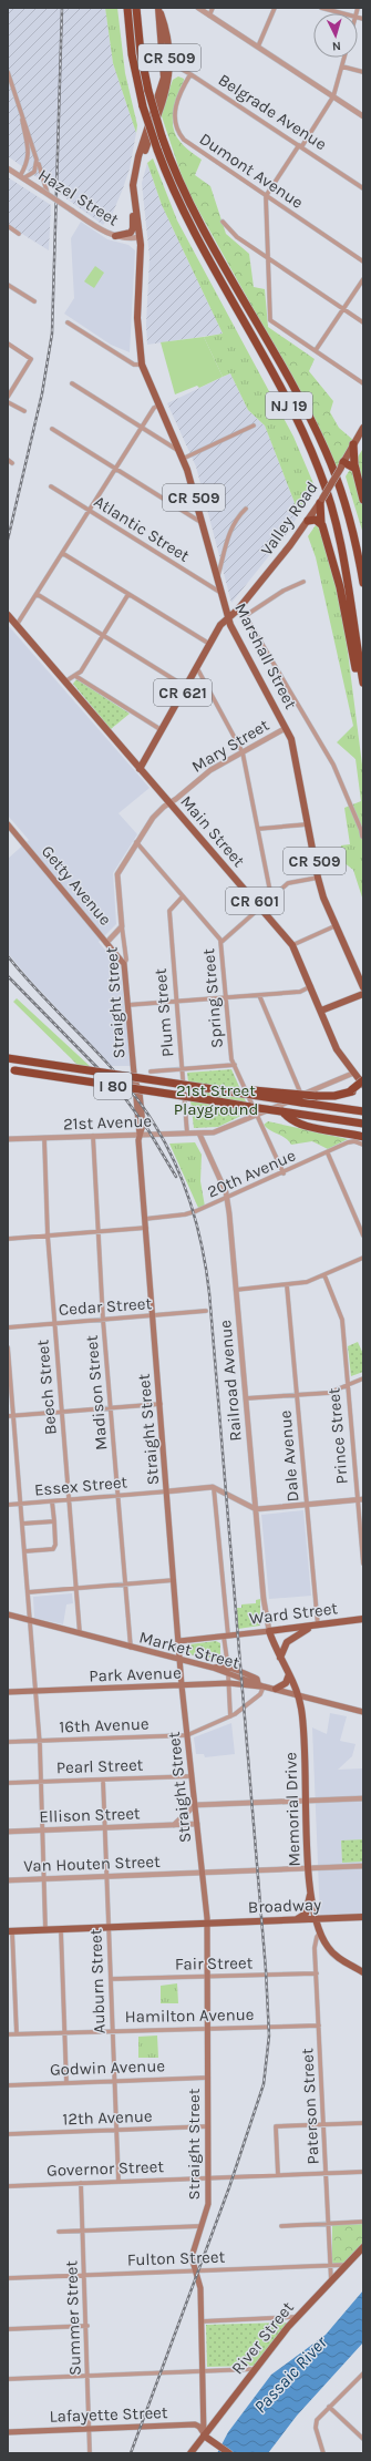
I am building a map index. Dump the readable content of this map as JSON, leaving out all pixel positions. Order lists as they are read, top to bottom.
{
  "streets": {
    "highway": ["NJ 19", "I 80"],
    "main road": [
      "CR 509",
      "Valley Road",
      "Marshall Street",
      "CR 621",
      "Main Street",
      "Getty Avenue",
      "CR 601",
      "Straight Street",
      "Ward Street",
      "Market Street",
      "Park Avenue",
      "Memorial Drive",
      "Broadway",
      "River Street",
      "Lafayette Street"
    ],
    "street": [
      "Belgrade Avenue",
      "Dumont Avenue",
      "Hazel Street",
      "Atlantic Street",
      "Mary Street",
      "Spring Street",
      "Plum Street",
      "21st Avenue",
      "20th Avenue",
      "Cedar Street",
      "Railroad Avenue",
      "Beech Street",
      "Madison Street",
      "Prince Street",
      "Dale Avenue",
      "Essex Street",
      "16th Avenue",
      "Pearl Street",
      "Ellison Street",
      "Van Houten Street",
      "Fair Street",
      "Auburn Street",
      "Hamilton Avenue",
      "Godwin Avenue",
      "Paterson Street",
      "12th Avenue",
      "Governor Street",
      "Fulton Street",
      "Summer Street"
    ]
  },
  "crossings": [
    ["CR 509", "Belgrade Avenue"],
    ["CR 509", "Hazel Street"],
    ["CR 509", "Marshall Street"],
    ["Belgrade Avenue", "Dumont Avenue"],
    ["Hazel Street", "Marshall Street"],
    ["Valley Road", "Marshall Street"],
    ["Valley Road", "CR 621"],
    ["Atlantic Street", "Marshall Street"],
    ["Marshall Street", "CR 621"],
    ["Marshall Street", "Mary Street"],
    ["CR 621", "Main Street"],
    ["Mary Street", "Main Street"],
    ["Mary Street", "Spring Street"],
    ["Mary Street", "Straight Street"],
    ["Main Street", "21st Avenue"],
    ["Getty Avenue", "Straight Street"],
    ["Spring Street", "Plum Street"],
    ["Spring Street", "21st Avenue"],
    ["Spring Street", "20th Avenue"],
    ["Straight Street", "21st Avenue"],
    ["Straight Street", "20th Avenue"],
    ["Straight Street", "Cedar Street"],
    ["Straight Street", "Essex Street"],
    ["Straight Street", "Ward Street"],
    ["Straight Street", "Market Street"],
    ["Straight Street", "Park Avenue"],
    ["Straight Street", "16th Avenue"],
    ["Straight Street", "Pearl Street"],
    ["Straight Street", "Ellison Street"],
    ["Straight Street", "Van Houten Street"],
    ["Straight Street", "Broadway"],
    ["Straight Street", "Fair Street"],
    ["Straight Street", "Hamilton Avenue"],
    ["Straight Street", "Godwin Avenue"],
    ["Straight Street", "12th Avenue"],
    ["Straight Street", "Governor Street"],
    ["Straight Street", "Fulton Street"],
    ["Straight Street", "River Street"],
    ["Straight Street", "Lafayette Street"],
    ["Plum Street", "21st Avenue"],
    ["I 80", "21st Avenue"],
    ["21st Avenue", "Railroad Avenue"],
    ["21st Avenue", "Beech Street"],
    ["21st Avenue", "Madison Street"],
    ["20th Avenue", "Railroad Avenue"],
    ["Cedar Street", "Beech Street"],
    ["Cedar Street", "Madison Street"],
    ["Railroad Avenue", "Ward Street"],
    ["Railroad Avenue", "Memorial Drive"],
    ["Beech Street", "Essex Street"],
    ["Beech Street", "Market Street"],
    ["Madison Street", "Essex Street"],
    ["Madison Street", "Market Street"],
    ["Dale Avenue", "Ward Street"],
    ["Ward Street", "Memorial Drive"],
    ["Market Street", "Park Avenue"],
    ["Market Street", "16th Avenue"],
    ["Market Street", "Memorial Drive"],
    ["Park Avenue", "16th Avenue"],
    ["Pearl Street", "Auburn Street"],
    ["Memorial Drive", "Van Houten Street"],
    ["Memorial Drive", "Broadway"],
    ["Memorial Drive", "Paterson Street"],
    ["Ellison Street", "Auburn Street"],
    ["Van Houten Street", "Auburn Street"],
    ["Broadway", "Auburn Street"],
    ["Fair Street", "Auburn Street"],
    ["Fair Street", "Paterson Street"],
    ["Auburn Street", "Hamilton Avenue"],
    ["Auburn Street", "Godwin Avenue"],
    ["Auburn Street", "12th Avenue"],
    ["Auburn Street", "Governor Street"],
    ["Hamilton Avenue", "Paterson Street"],
    ["Paterson Street", "Governor Street"],
    ["Paterson Street", "Fulton Street"],
    ["Paterson Street", "River Street"],
    ["Governor Street", "Summer Street"],
    ["Fulton Street", "Summer Street"],
    ["Fulton Street", "River Street"],
    ["Summer Street", "Lafayette Street"],
    ["River Street", "Lafayette Street"]
  ],
  "water": ["Passaic River"],
  "parks": ["21st Street Playground"],
  "north": "bottom"
}
